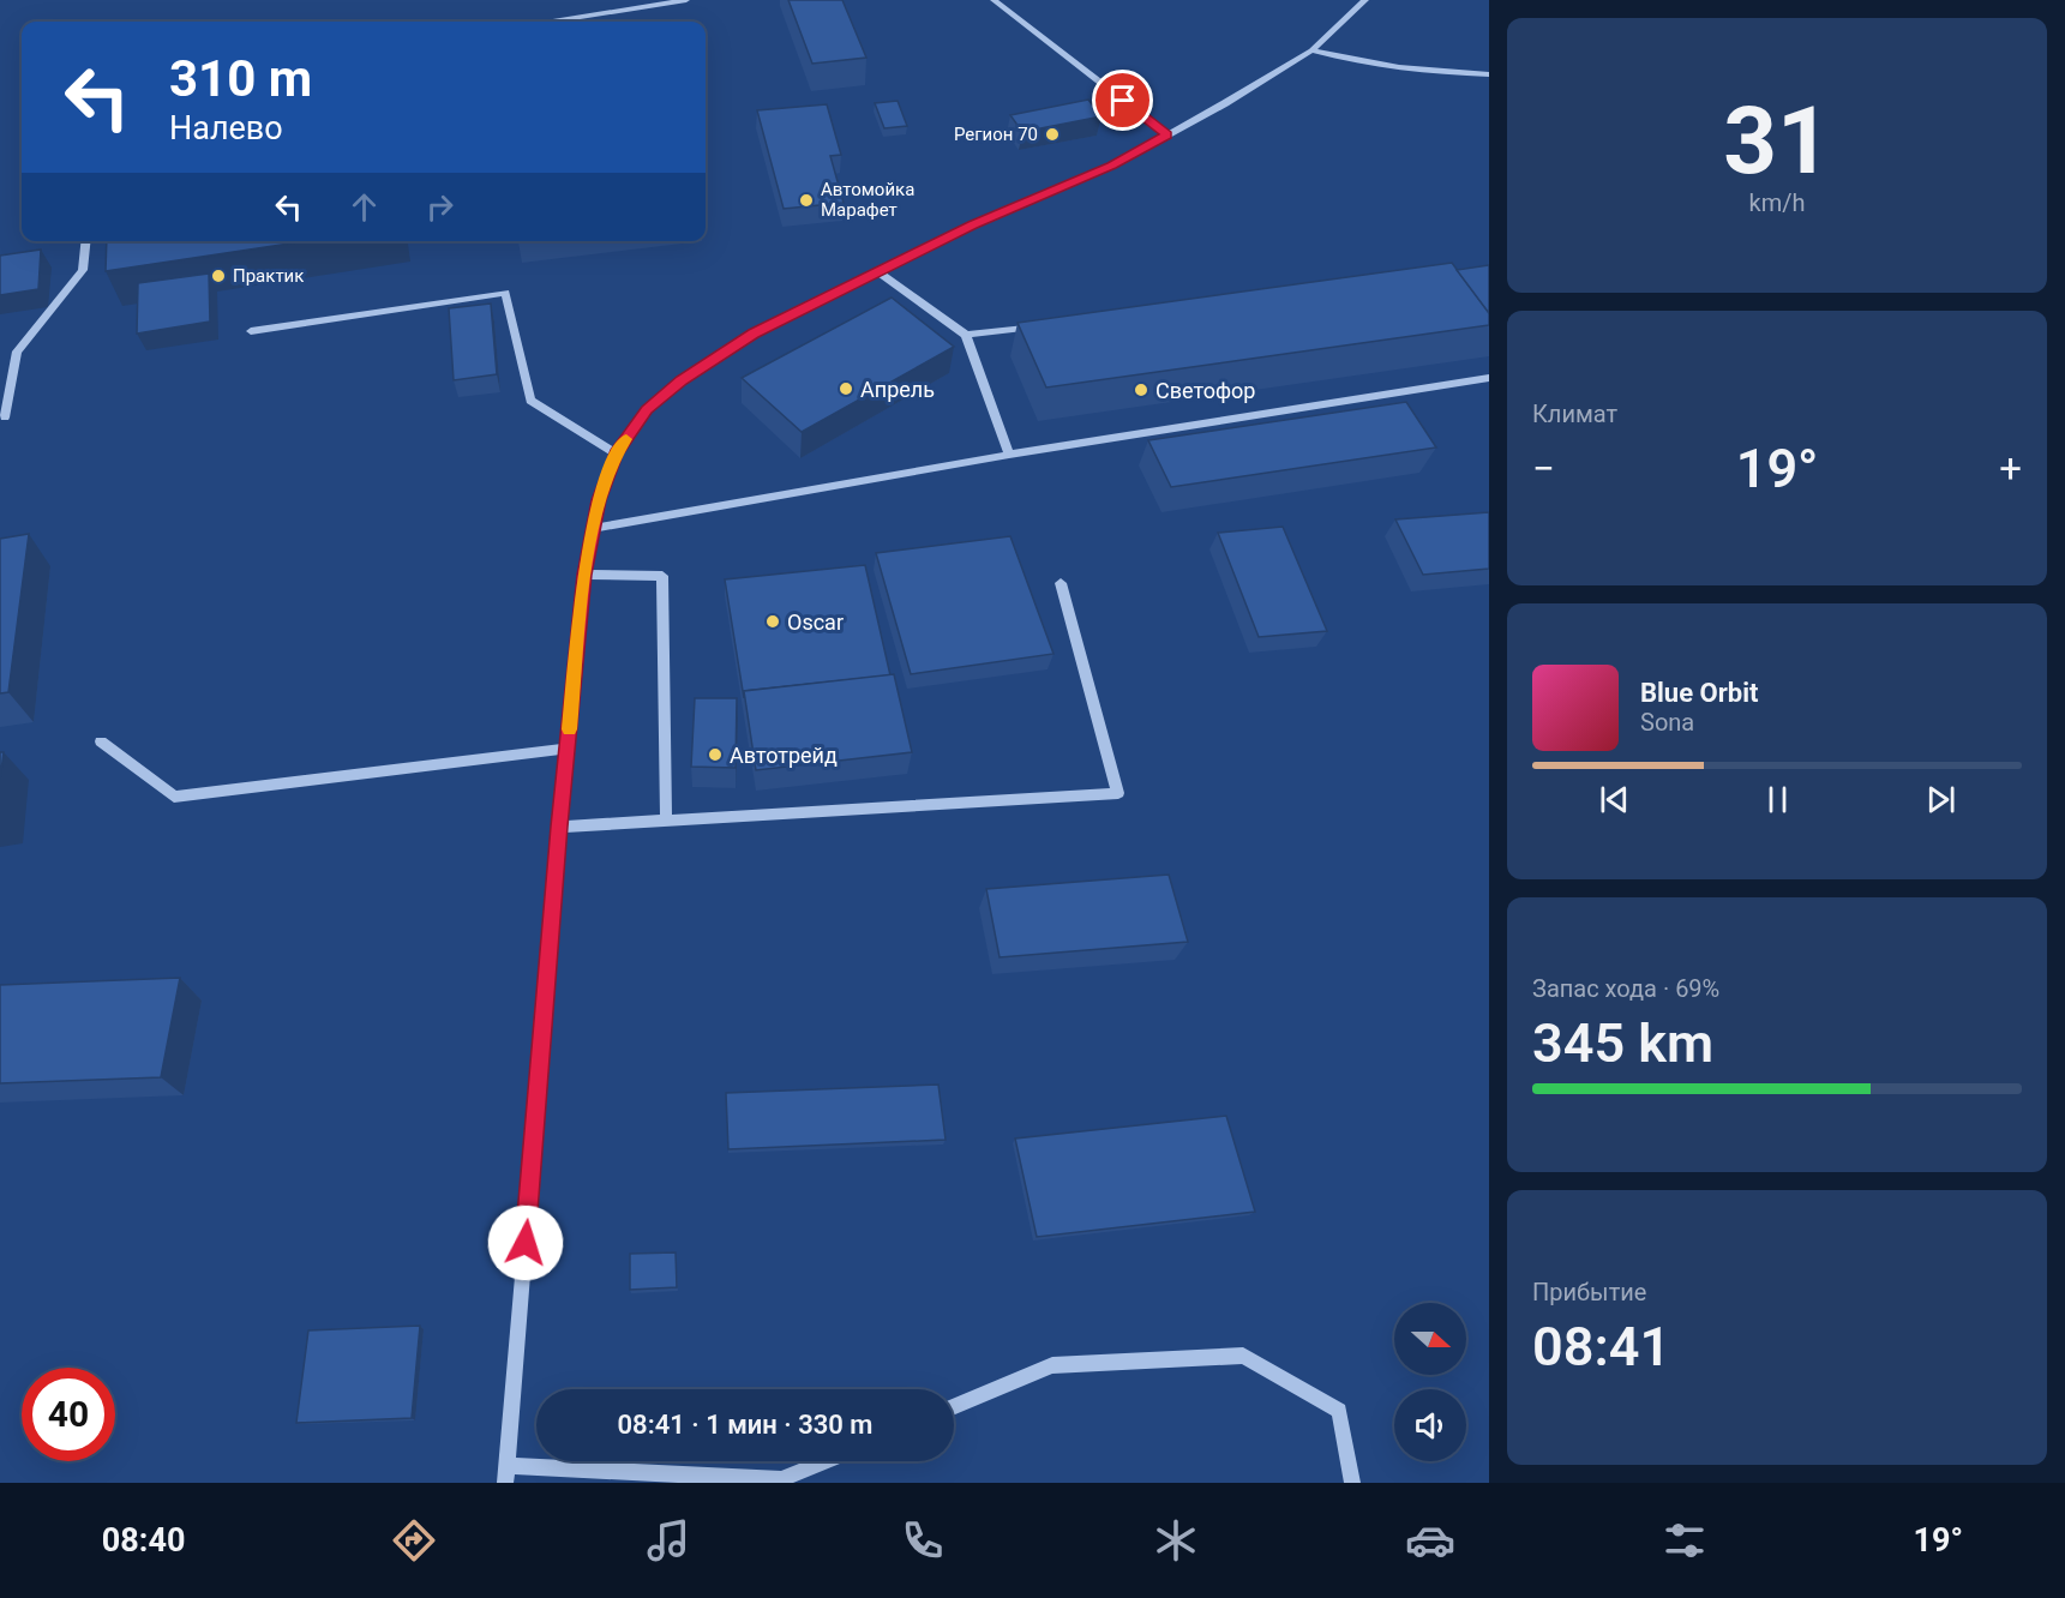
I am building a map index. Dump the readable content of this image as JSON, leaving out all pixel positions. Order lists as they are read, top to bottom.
{
  "places": [
    "Регион 70",
    "Автомойка Марафет",
    "Практик",
    "Апрель",
    "Светофор",
    "Oscar",
    "Автотрейд"
  ],
  "north": "right",
  "page": {
    "tile": [
      ["31", "km/h"],
      "Климат",
      ["Запас хода · 69%", "345 km"],
      ["Прибытие", "08:41"]
    ],
    "turn": ["310 m", "Налево"],
    "heat": ["−", "19°", "+"],
    "song": ["Blue Orbit", "Sona"],
    "limit": "40",
    "trip": "08:41 · 1 мин · 330 m",
    "tabs": ["08:40", "19°"]
  }
}
